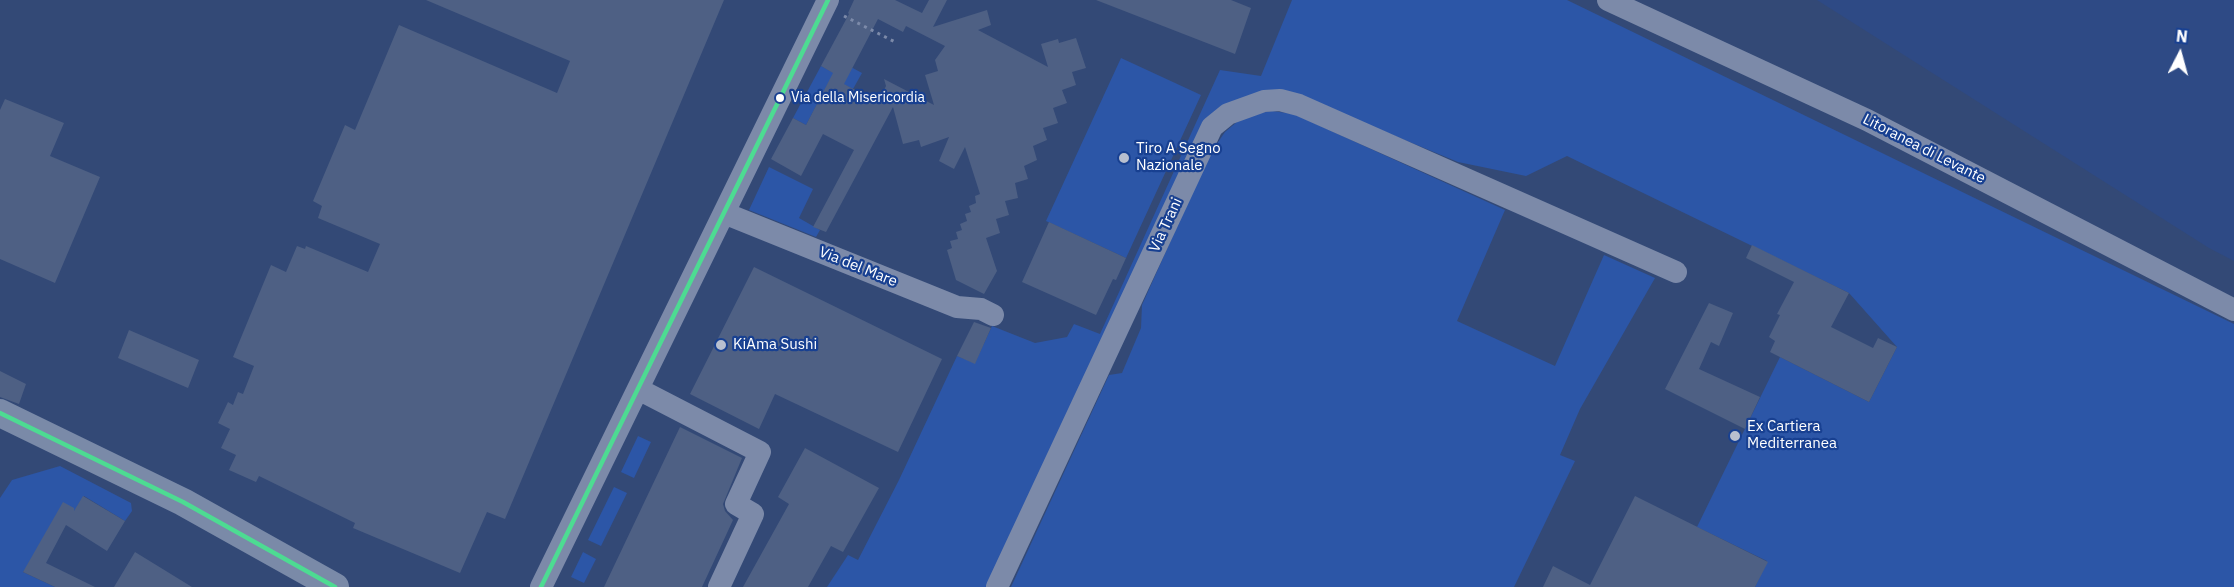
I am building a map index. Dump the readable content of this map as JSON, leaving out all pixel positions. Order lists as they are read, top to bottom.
{
  "streets": {
    "street": ["Litoranea di Levante", "Via Trani", "Via del Mare"]
  },
  "places": [
    "Via della Misericordia",
    "Tiro A Segno Nazionale",
    "KiAma Sushi",
    "Ex Cartiera Mediterranea"
  ],
  "north": "top"
}
